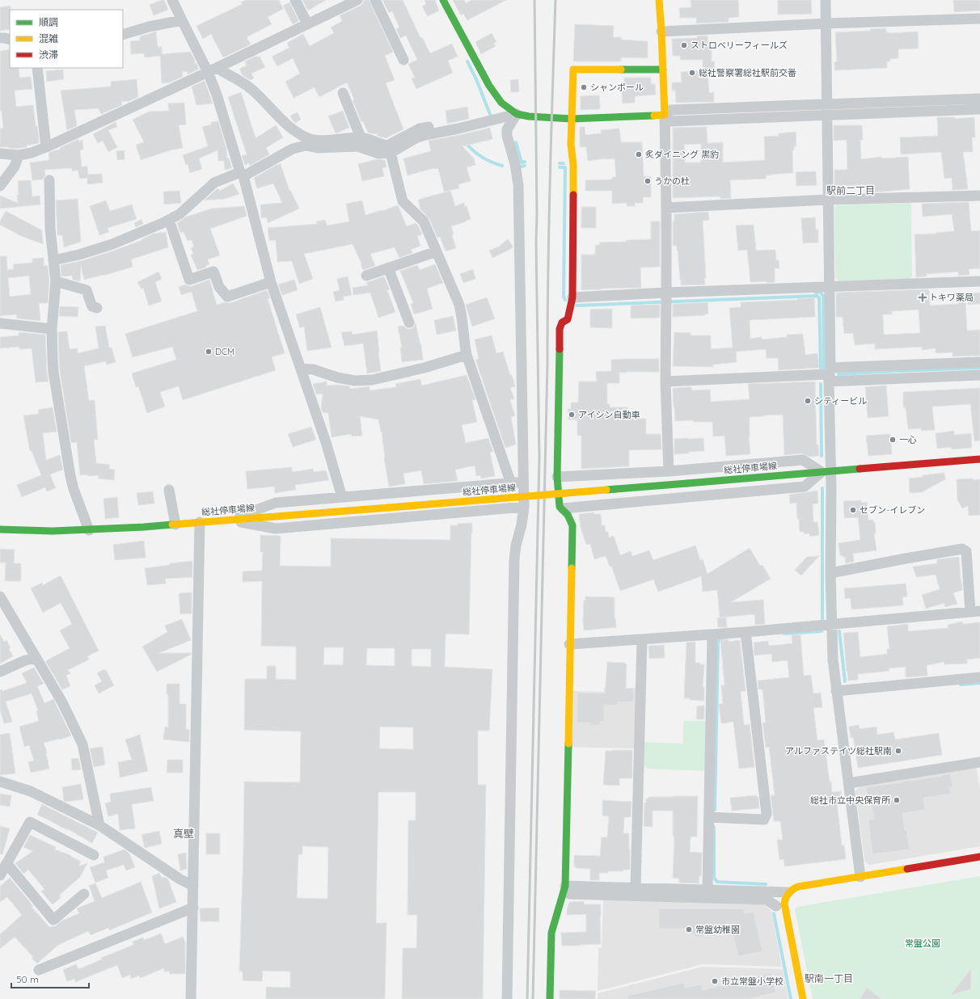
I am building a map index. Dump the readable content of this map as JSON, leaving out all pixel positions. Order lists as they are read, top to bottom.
{
  "streets": {
    "street": ["総社停車場線"]
  },
  "districts": ["駅前二丁目", "真壁", "駅南一丁目"],
  "parks": ["常盤公園"],
  "places": {
    "other": [
      "ストロベリーフィールズ",
      "総社警察署総社駅前交番",
      "シャンボール",
      "炙ダイニング 黒豹",
      "うかの杜",
      "DCM",
      "シティービル",
      "アイシン自動車",
      "一心",
      "セブン-イレブン",
      "アルファステイツ総社駅南",
      "総社市立中央保育所",
      "常盤幼稚園",
      "市立常盤小学校"
    ],
    "health": ["トキワ薬局"]
  },
  "legend": ["順調", "混雑", "渋滞"],
  "scale_bar": "50 m"
}
